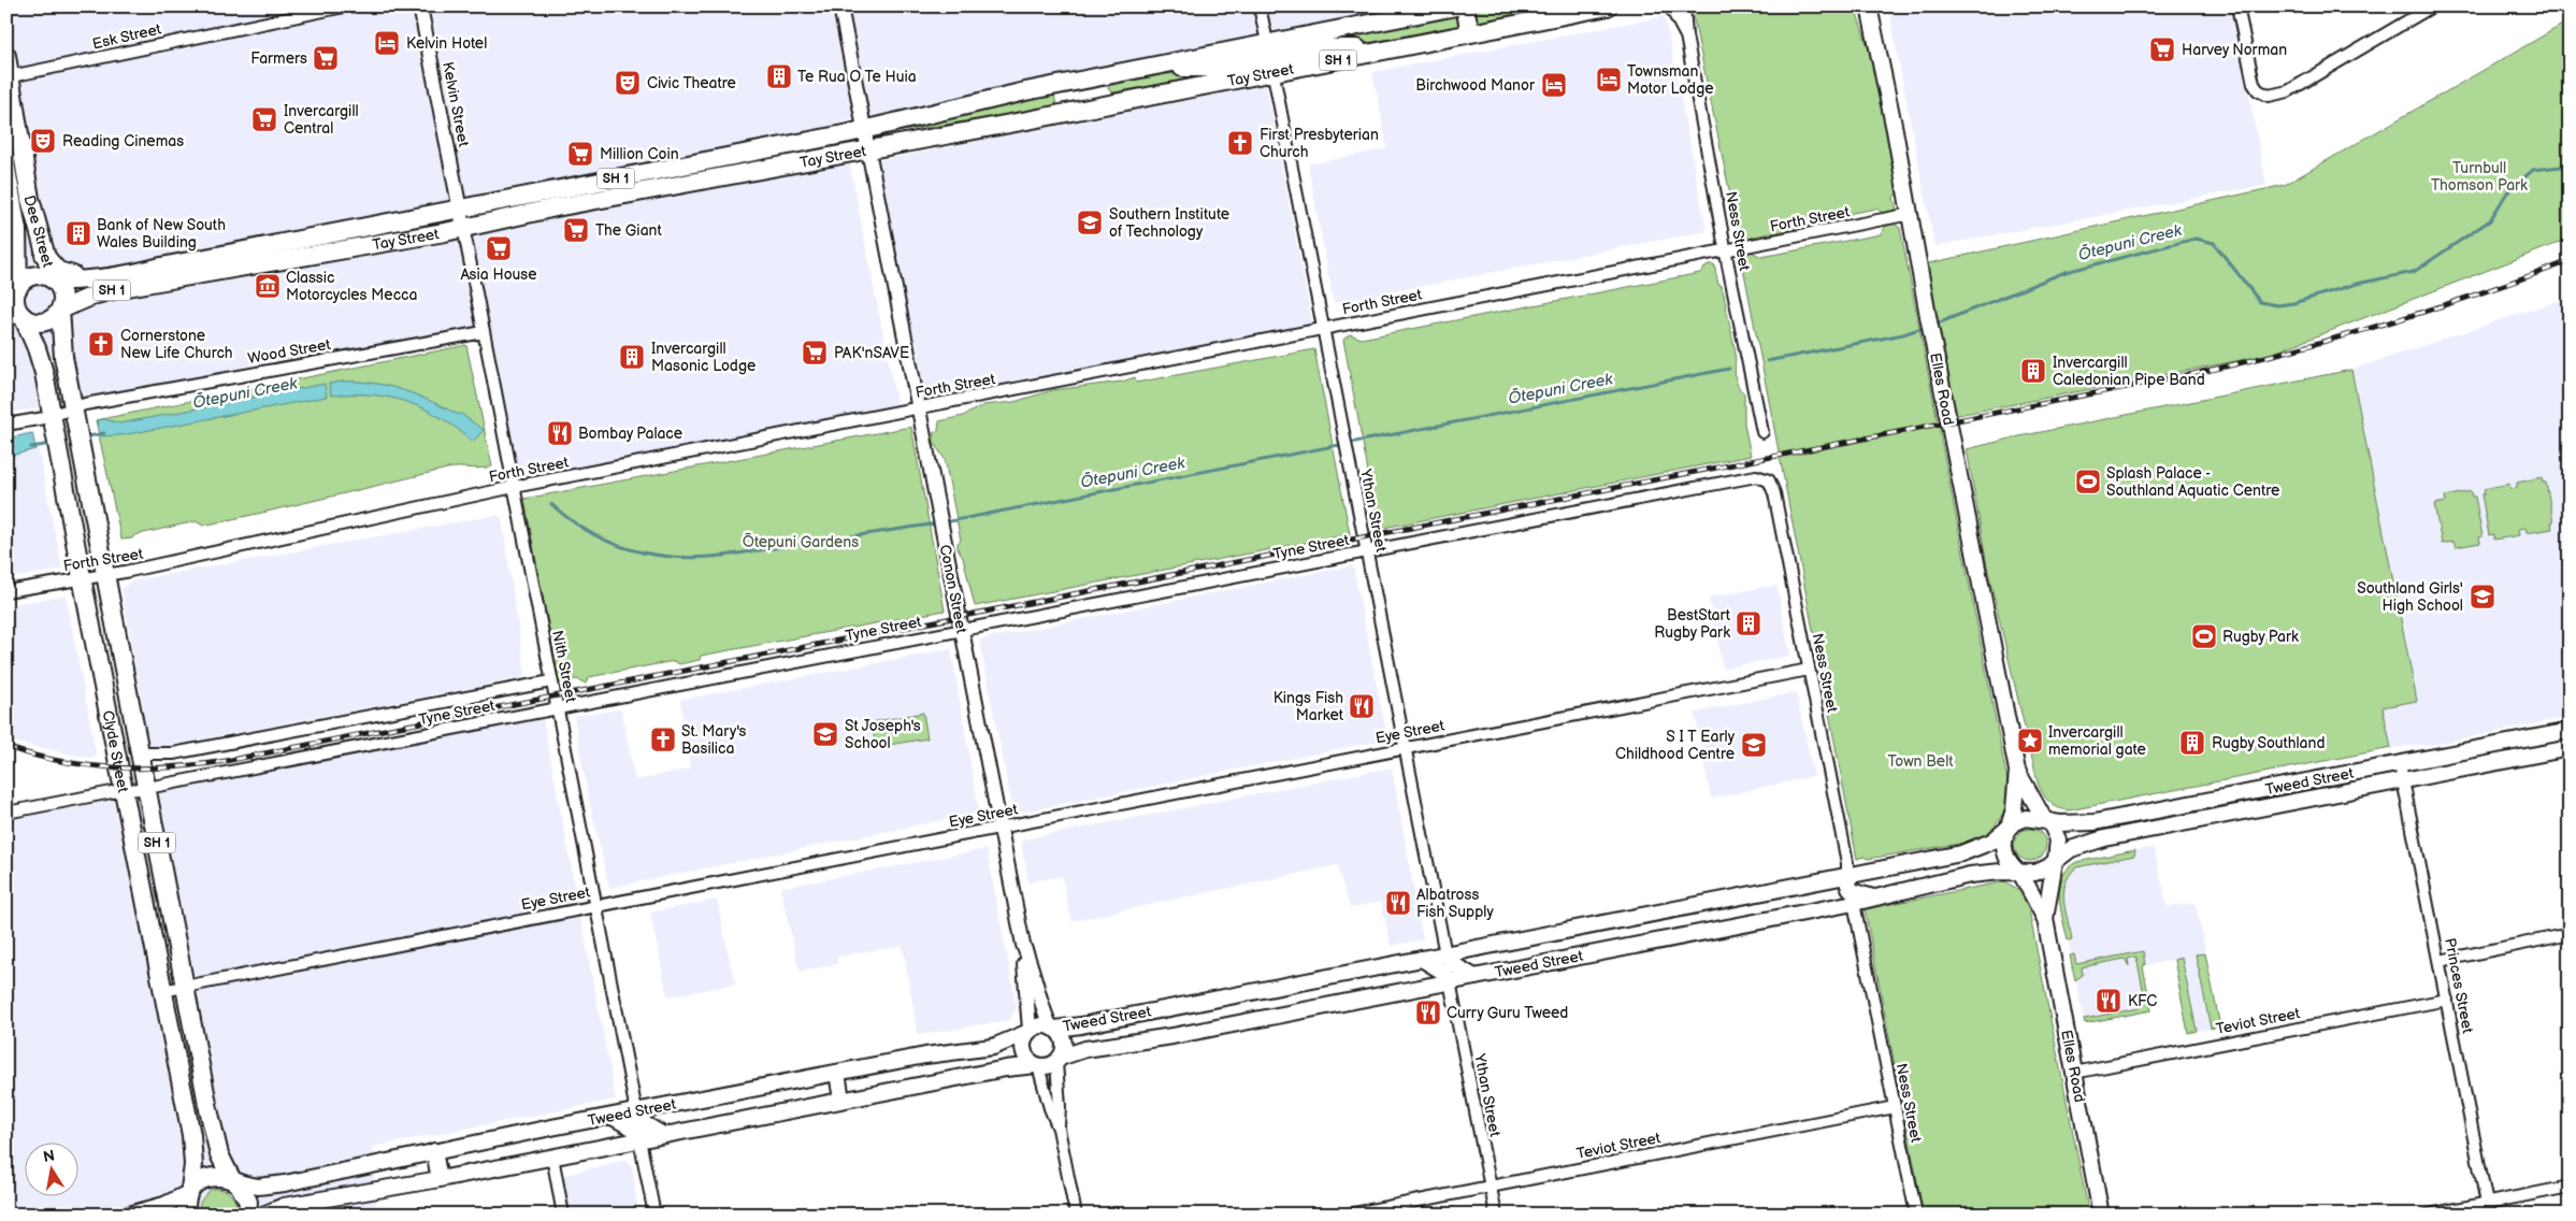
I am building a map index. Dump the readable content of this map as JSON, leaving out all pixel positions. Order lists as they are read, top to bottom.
{
  "streets": {
    "main road": [
      "SH 1",
      "Tay Street",
      "Dee Street",
      "Elles Road",
      "Conon Street",
      "Clyde Street",
      "Tweed Street"
    ],
    "street": [
      "Esk Street",
      "Kelvin Street",
      "Forth Street",
      "Ness Street",
      "Wood Street",
      "Ythan Street",
      "Tyne Street",
      "Nith Street",
      "Eye Street",
      "Princes Street",
      "Teviot Street"
    ]
  },
  "crossings": [
    ["Esk Street", "Dee Street"],
    ["SH 1", "Tay Street"],
    ["SH 1", "Dee Street"],
    ["SH 1", "Clyde Street"],
    ["Tay Street", "Kelvin Street"],
    ["Tay Street", "Dee Street"],
    ["Tay Street", "Ythan Street"],
    ["Tay Street", "Conon Street"],
    ["Tay Street", "Nith Street"],
    ["Tay Street", "Clyde Street"],
    ["Kelvin Street", "Nith Street"],
    ["Forth Street", "Ness Street"],
    ["Forth Street", "Elles Road"],
    ["Forth Street", "Ythan Street"],
    ["Forth Street", "Conon Street"],
    ["Forth Street", "Nith Street"],
    ["Forth Street", "Clyde Street"],
    ["Ness Street", "Tyne Street"],
    ["Ness Street", "Eye Street"],
    ["Ness Street", "Tweed Street"],
    ["Ness Street", "Teviot Street"],
    ["Dee Street", "Clyde Street"],
    ["Wood Street", "Nith Street"],
    ["Wood Street", "Clyde Street"],
    ["Elles Road", "Tweed Street"],
    ["Elles Road", "Teviot Street"],
    ["Ythan Street", "Tyne Street"],
    ["Ythan Street", "Eye Street"],
    ["Ythan Street", "Tweed Street"],
    ["Ythan Street", "Teviot Street"],
    ["Tyne Street", "Conon Street"],
    ["Tyne Street", "Nith Street"],
    ["Tyne Street", "Clyde Street"],
    ["Conon Street", "Eye Street"],
    ["Conon Street", "Tweed Street"],
    ["Nith Street", "Eye Street"],
    ["Nith Street", "Tweed Street"],
    ["Eye Street", "Clyde Street"],
    ["Clyde Street", "Tweed Street"],
    ["Tweed Street", "Princes Street"],
    ["Princes Street", "Teviot Street"]
  ],
  "water": ["Ōtepuni Creek"],
  "parks": ["Turnbull Thomson Park", "Ōtepuni Gardens", "Town Belt"],
  "places": {
    "hotel": ["Kelvin Hotel", "Townsman Motor Lodge", "Birchwood Manor"],
    "supermarket": [
      "Harvey Norman",
      "Farmers",
      "Invercargill Central",
      "Million Coin",
      "The Giant",
      "Asia House",
      "PAK'nSAVE"
    ],
    "building": [
      "Te Rua O Te Huia",
      "Bank of New South Wales Building",
      "Invercargill Masonic Lodge",
      "Invercargill Caledonian Pipe Band",
      "BestStart Rugby Park",
      "Rugby Southland"
    ],
    "theatre": ["Civic Theatre", "Reading Cinemas"],
    "church": ["First Presbyterian Church", "Cornerstone New Life Church", "St. Mary's Basilica"],
    "school or university": [
      "Southern Institute of Technology",
      "Southland Girls' High School",
      "St Joseph's School",
      "S I T Early Childhood Centre"
    ],
    "museum": ["Classic Motorcycles Mecca"],
    "restaurant": [
      "Bombay Palace",
      "Kings Fish Market",
      "Albatross Fish Supply",
      "KFC",
      "Curry Guru Tweed"
    ],
    "sports": ["Splash Palace - Southland Aquatic Centre", "Rugby Park"],
    "place": ["Invercargill memorial gate"]
  },
  "north": "top"
}
